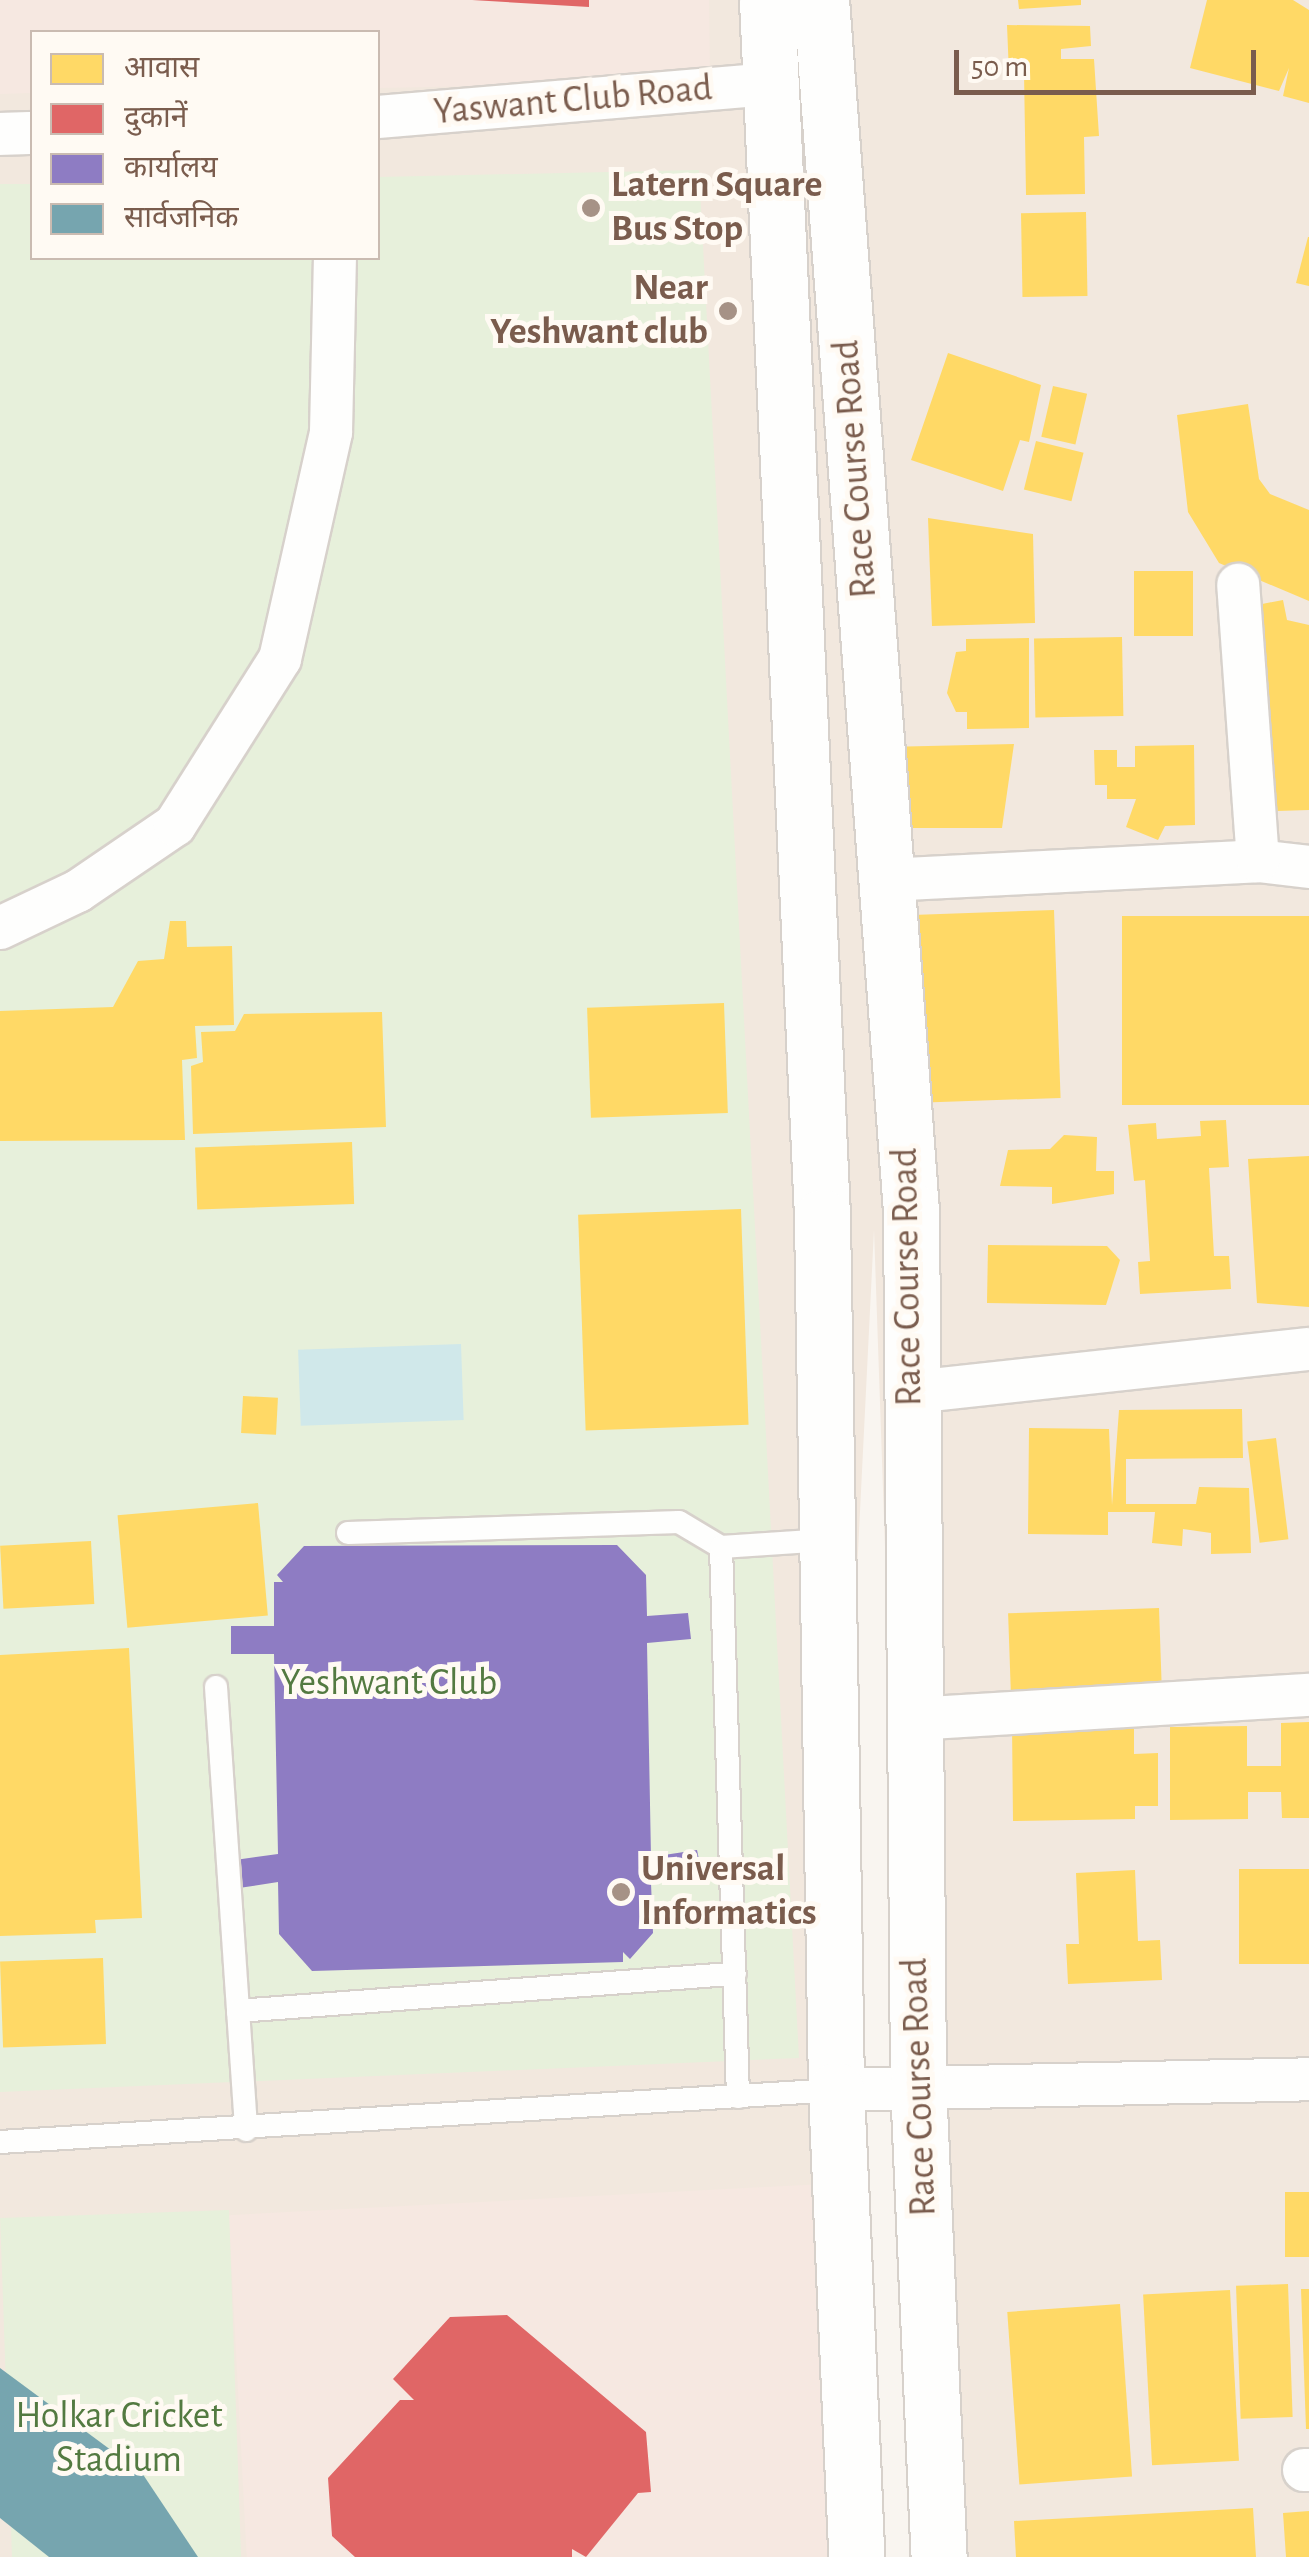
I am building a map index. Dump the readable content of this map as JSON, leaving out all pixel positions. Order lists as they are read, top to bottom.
{
  "streets": {
    "main road": ["Race Course Road"],
    "street": ["Yaswant Club Road"]
  },
  "crossings": [
    ["Yaswant Club Road", "Race Course Road"]
  ],
  "parks": ["Yeshwant Club", "Holkar Cricket Stadium"],
  "places": ["Latern Square Bus Stop", "Near Yeshwant club", "Universal Informatics"],
  "legend": [
    "आवास",
    "दुकानें",
    "कार्यालय",
    "सार्वजनिक"
  ],
  "scale_bar": "50 m"
}
